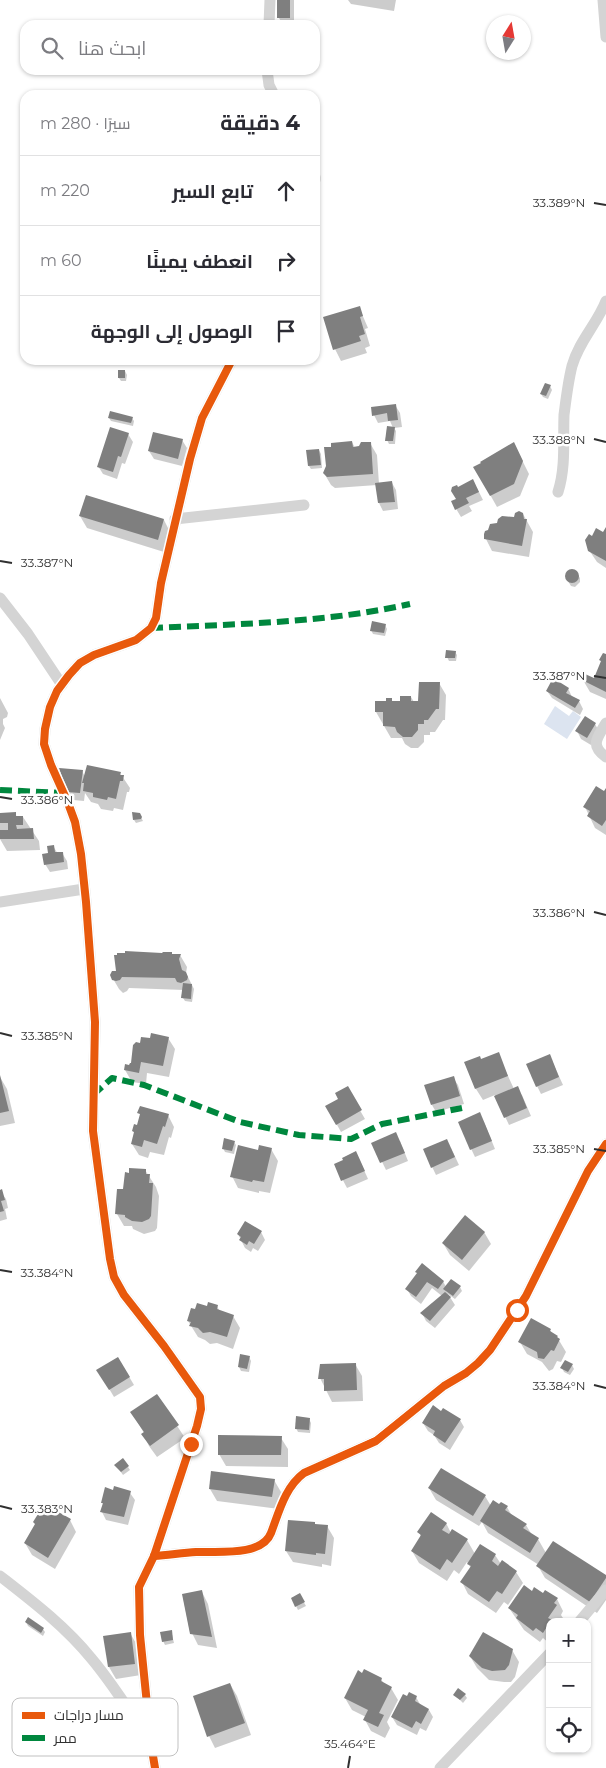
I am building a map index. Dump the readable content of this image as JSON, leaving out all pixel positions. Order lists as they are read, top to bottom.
{
  "legend": ["مسار دراجات", "ممر"],
  "north": "top",
  "page": {
    "search": "ابحث هنا",
    "heading": ["4 دقيقة", "سيرًا · 280 m"],
    "list": [
      ["تابع السير", "220 m"],
      ["انعطف يمينًا", "60 m"],
      "الوصول إلى الوجهة"
    ],
    "map_buttons": ["+", "−"]
  },
  "coordinates": [
    "33.389°N",
    "33.388°N",
    "33.387°N",
    "33.386°N",
    "33.385°N",
    "33.384°N",
    "33.383°N",
    "35.464°E"
  ]
}
